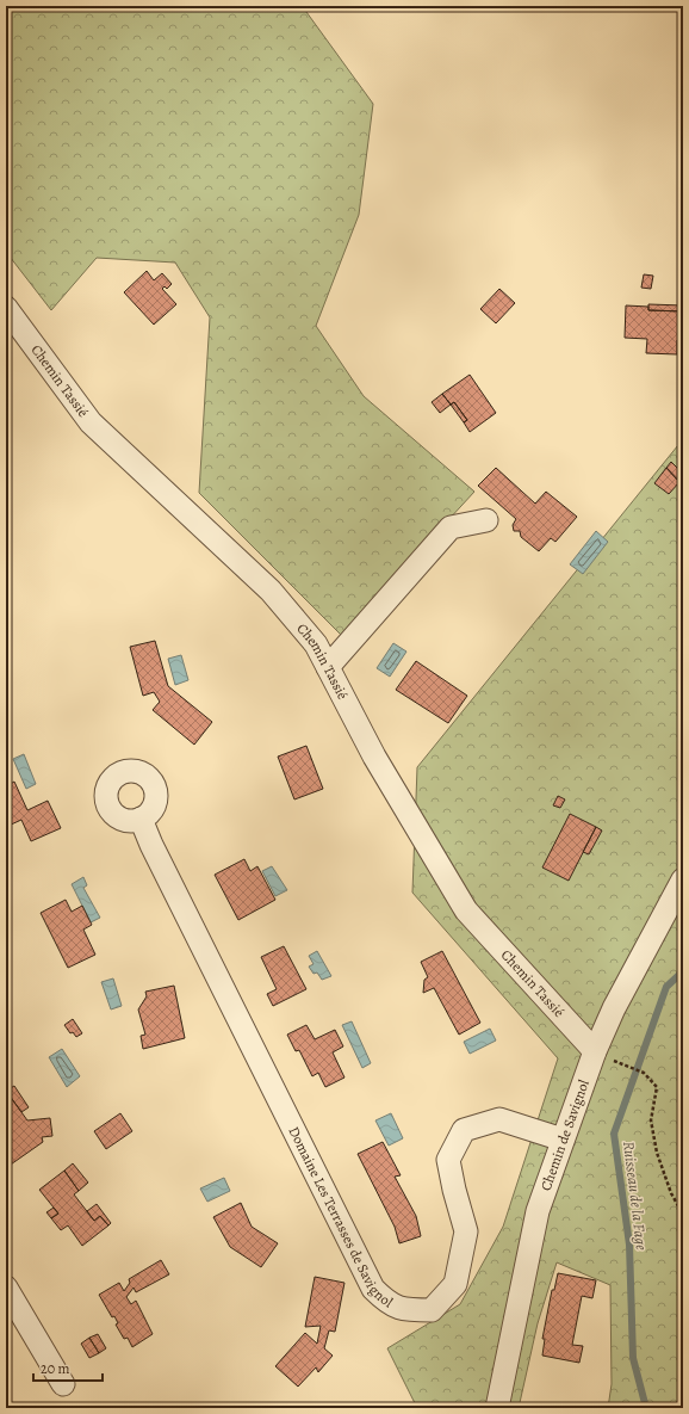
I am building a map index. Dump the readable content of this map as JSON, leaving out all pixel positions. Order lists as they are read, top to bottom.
{
  "streets": {
    "street": ["Chemin Tassié", "Chemin de Savignol", "Domaine Les Terrasses de Savignol"]
  },
  "crossings": [
    ["Chemin Tassié", "Chemin de Savignol"],
    ["Chemin de Savignol", "Domaine Les Terrasses de Savignol"]
  ],
  "water": ["Ruisseau de la Fage"],
  "scale_bar": "20 m"
}
